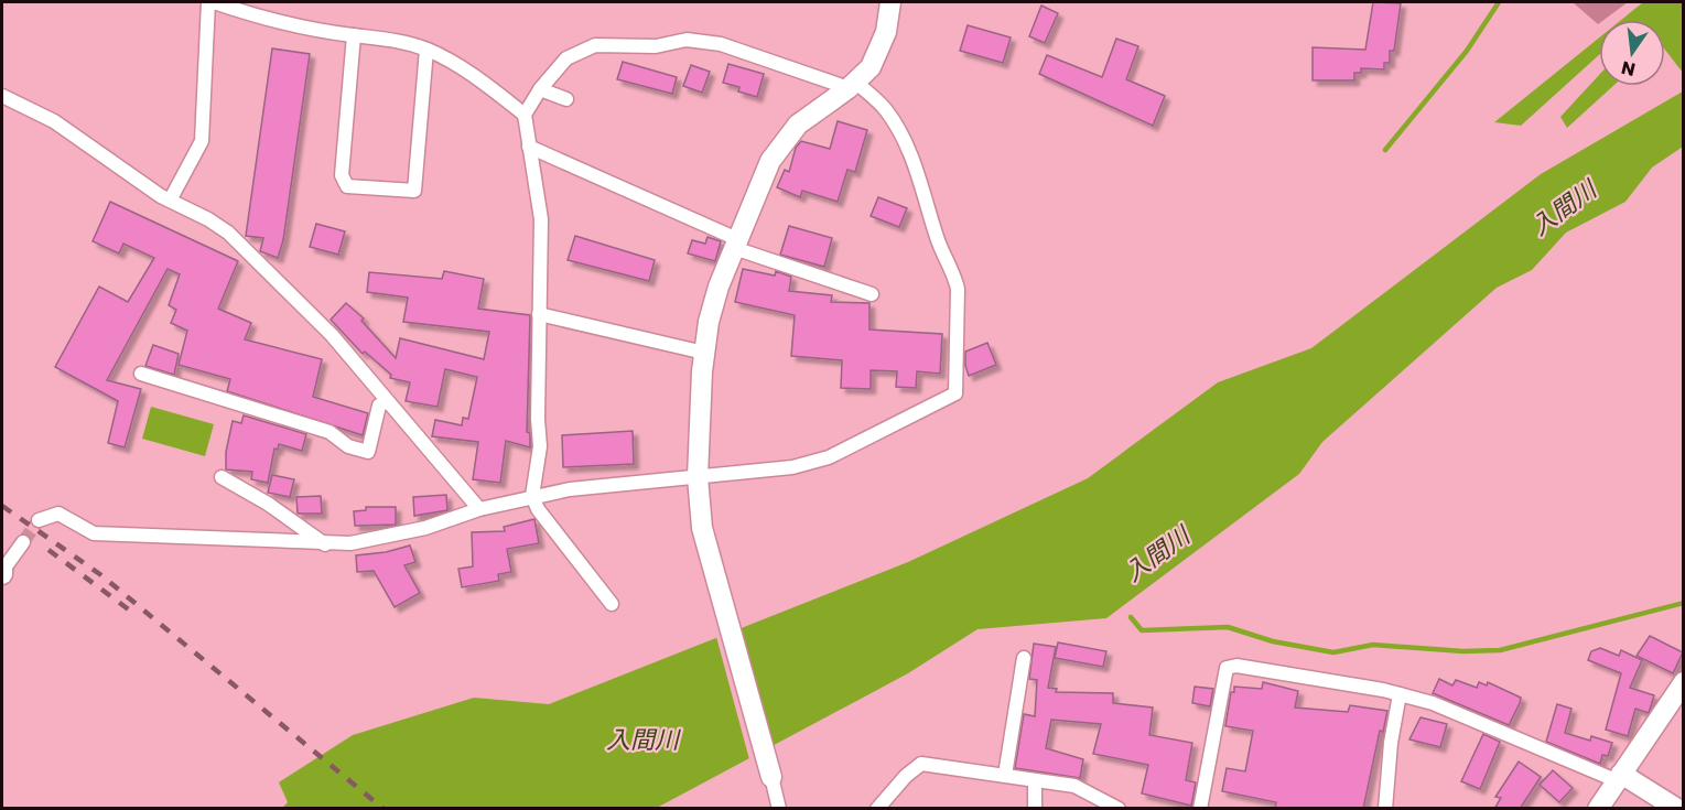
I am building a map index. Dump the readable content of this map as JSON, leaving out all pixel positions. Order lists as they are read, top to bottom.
{
  "water": ["入間川"],
  "north": "bottom"
}
